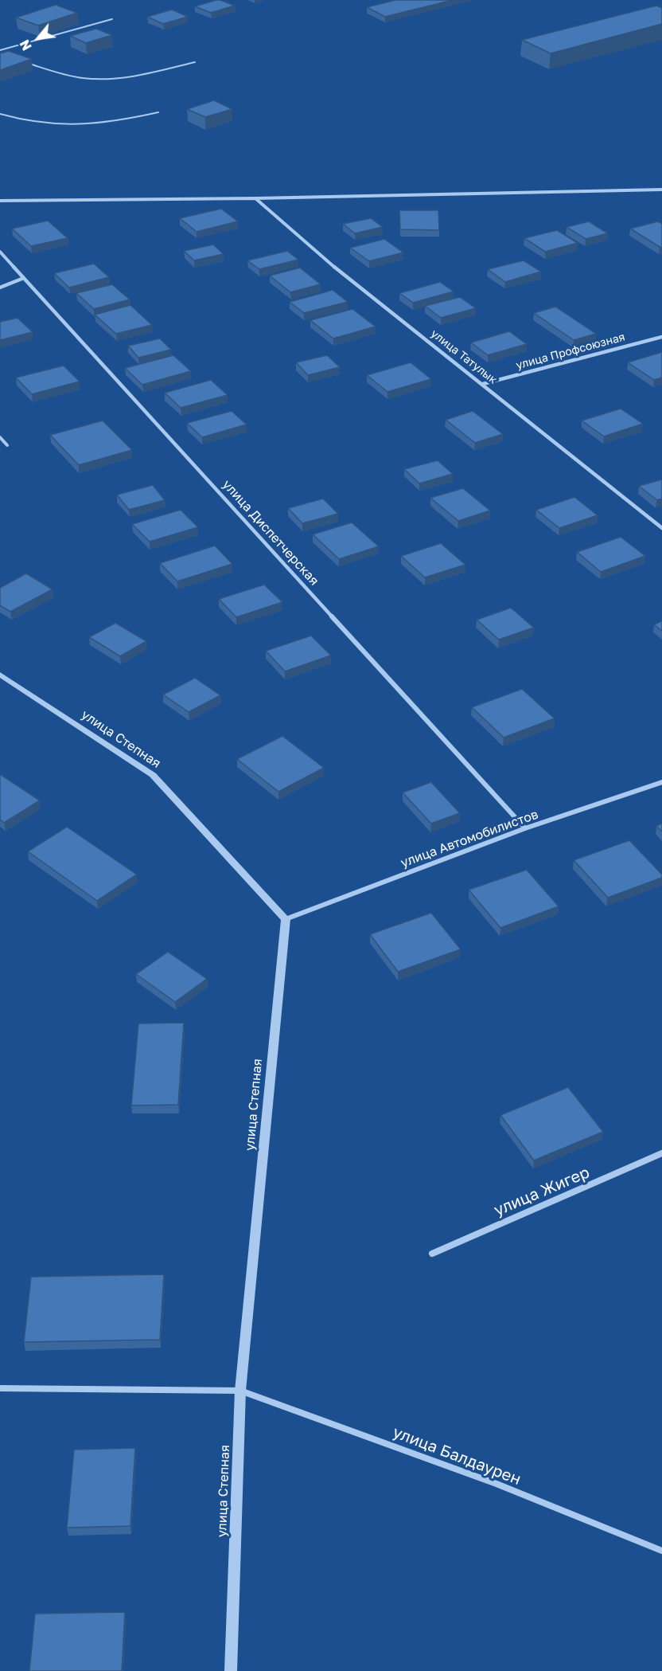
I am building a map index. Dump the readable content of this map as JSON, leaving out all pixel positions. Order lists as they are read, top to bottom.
{
  "streets": {
    "street": [
      "улица Профсоюзная",
      "улица Татулык",
      "улица Диспетчерская",
      "улица Степная",
      "улица Автомобилистов",
      "улица Жигер",
      "улица Балдаурен"
    ]
  },
  "crossings": [
    ["улица Профсоюзная", "улица Татулык"],
    ["улица Диспетчерская", "улица Автомобилистов"],
    ["улица Степная", "улица Автомобилистов"],
    ["улица Степная", "улица Балдаурен"]
  ],
  "north": "bottom left"
}
